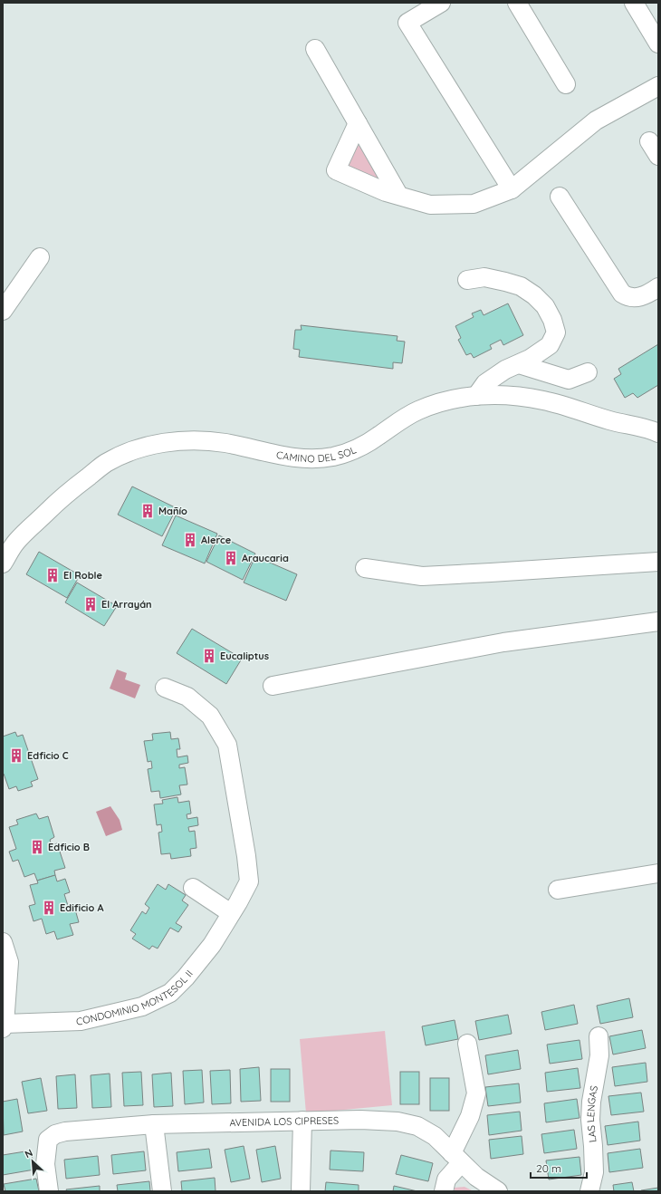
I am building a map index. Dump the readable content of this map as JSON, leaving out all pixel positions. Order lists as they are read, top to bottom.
{
  "streets": {
    "street": [
      "CAMINO DEL SOL",
      "CONDOMINIO MONTESOL II",
      "LAS LENGAS",
      "AVENIDA LOS CIPRESES"
    ]
  },
  "places": {
    "building": [
      "Mañío",
      "Alerce",
      "Araucaria",
      "El Roble",
      "El Arrayán",
      "Eucaliptus",
      "Edficio C",
      "Edficio B",
      "Edificio A"
    ]
  },
  "scale_bar": "20 m",
  "north": "top left"
}
